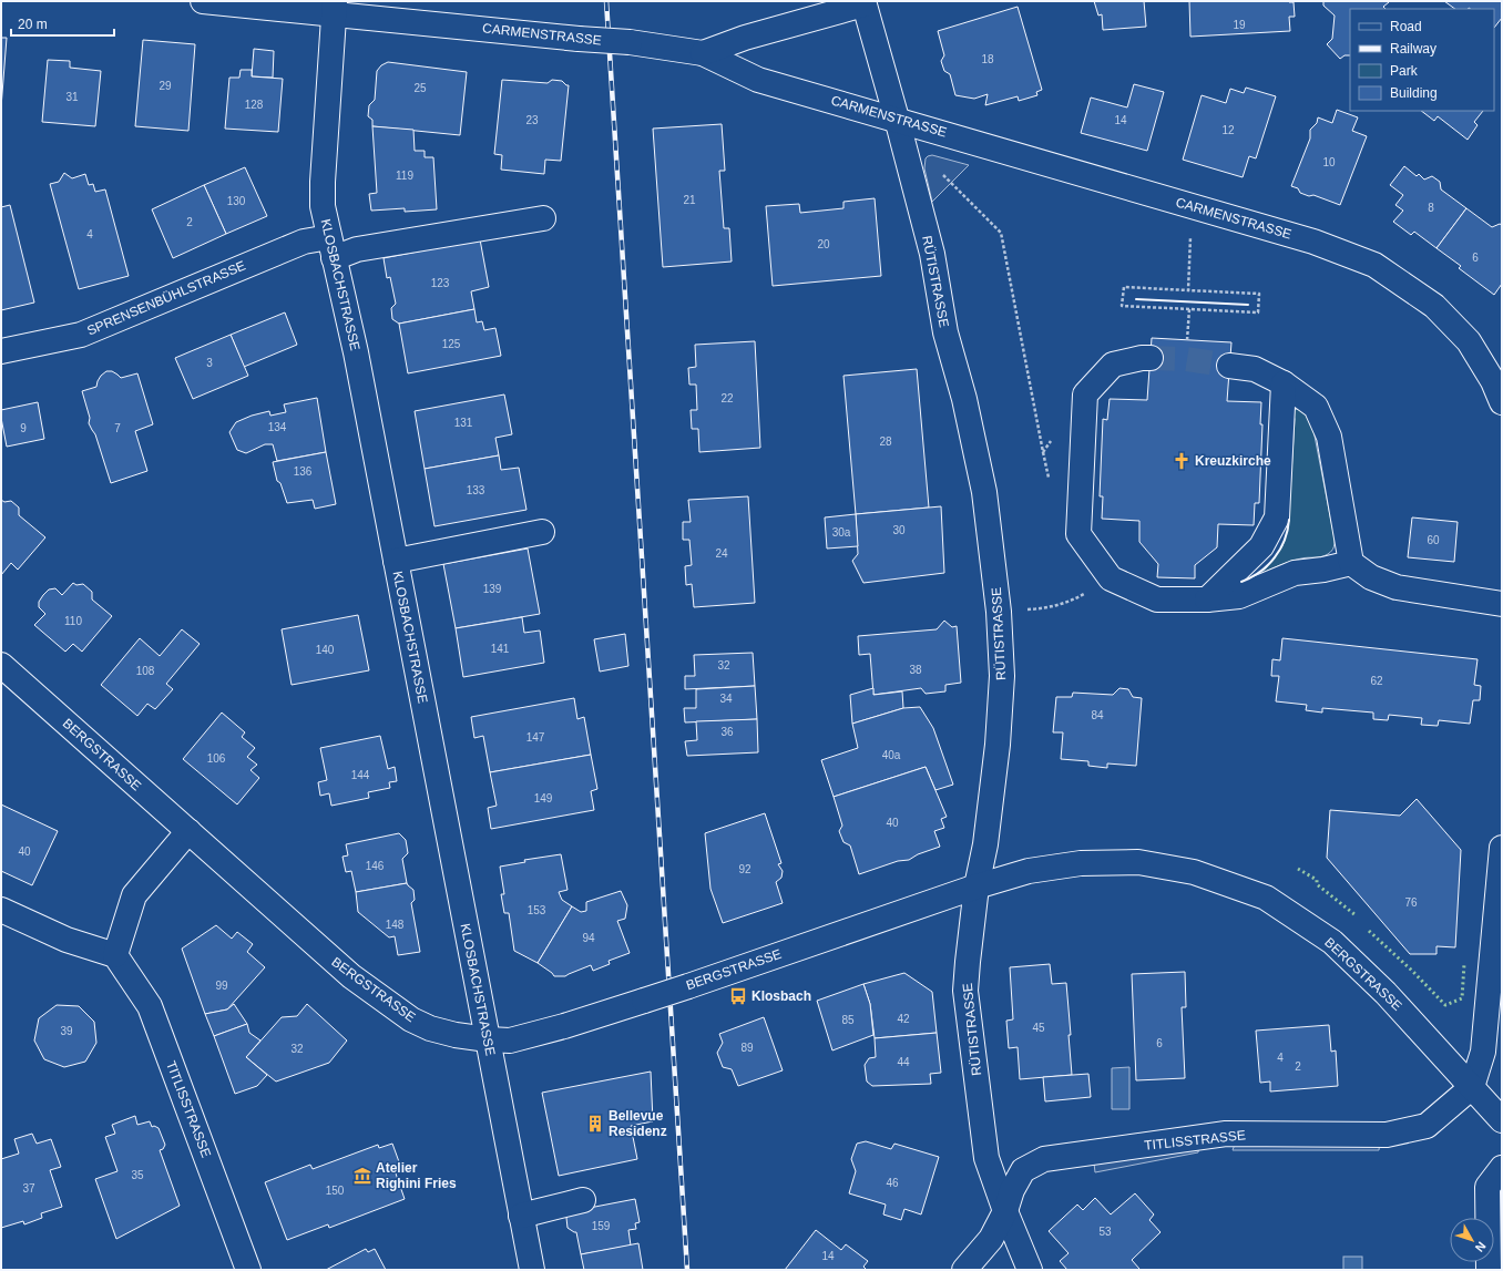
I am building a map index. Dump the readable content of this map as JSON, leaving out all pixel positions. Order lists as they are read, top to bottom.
{
  "streets": {
    "street": [
      "CARMENSTRASSE",
      "RÜTISTRASSE",
      "KLOSBACHSTRASSE",
      "SPRENSENBÜHLSTRASSE",
      "BERGSTRASSE",
      "TITLISSTRASSE"
    ]
  },
  "crossings": [
    ["CARMENSTRASSE", "RÜTISTRASSE"],
    ["CARMENSTRASSE", "KLOSBACHSTRASSE"],
    ["RÜTISTRASSE", "BERGSTRASSE"],
    ["RÜTISTRASSE", "TITLISSTRASSE"],
    ["KLOSBACHSTRASSE", "SPRENSENBÜHLSTRASSE"],
    ["KLOSBACHSTRASSE", "BERGSTRASSE"],
    ["BERGSTRASSE", "TITLISSTRASSE"]
  ],
  "places": {
    "church": ["Kreuzkirche"],
    "bus stop": ["Klosbach"],
    "building": ["Bellevue Residenz"],
    "museum": ["Atelier Righini Fries"]
  },
  "house_numbers": [
    "19",
    "18",
    "29",
    "25",
    "31",
    "128",
    "23",
    "14",
    "12",
    "10",
    "119",
    "21",
    "130",
    "8",
    "2",
    "4",
    "20",
    "6",
    "123",
    "125",
    "3",
    "22",
    "131",
    "134",
    "9",
    "7",
    "28",
    "136",
    "133",
    "30",
    "30a",
    "60",
    "24",
    "139",
    "110",
    "141",
    "140",
    "32",
    "38",
    "108",
    "62",
    "34",
    "84",
    "36",
    "147",
    "40a",
    "106",
    "144",
    "149",
    "40",
    "40",
    "146",
    "92",
    "76",
    "153",
    "148",
    "94",
    "99",
    "42",
    "85",
    "45",
    "39",
    "6",
    "89",
    "32",
    "4",
    "44",
    "2",
    "35",
    "46",
    "37",
    "150",
    "159",
    "53",
    "14"
  ],
  "legend": [
    "Road",
    "Railway",
    "Park",
    "Building"
  ],
  "scale_bar": "20 m",
  "north": "bottom right"
}
